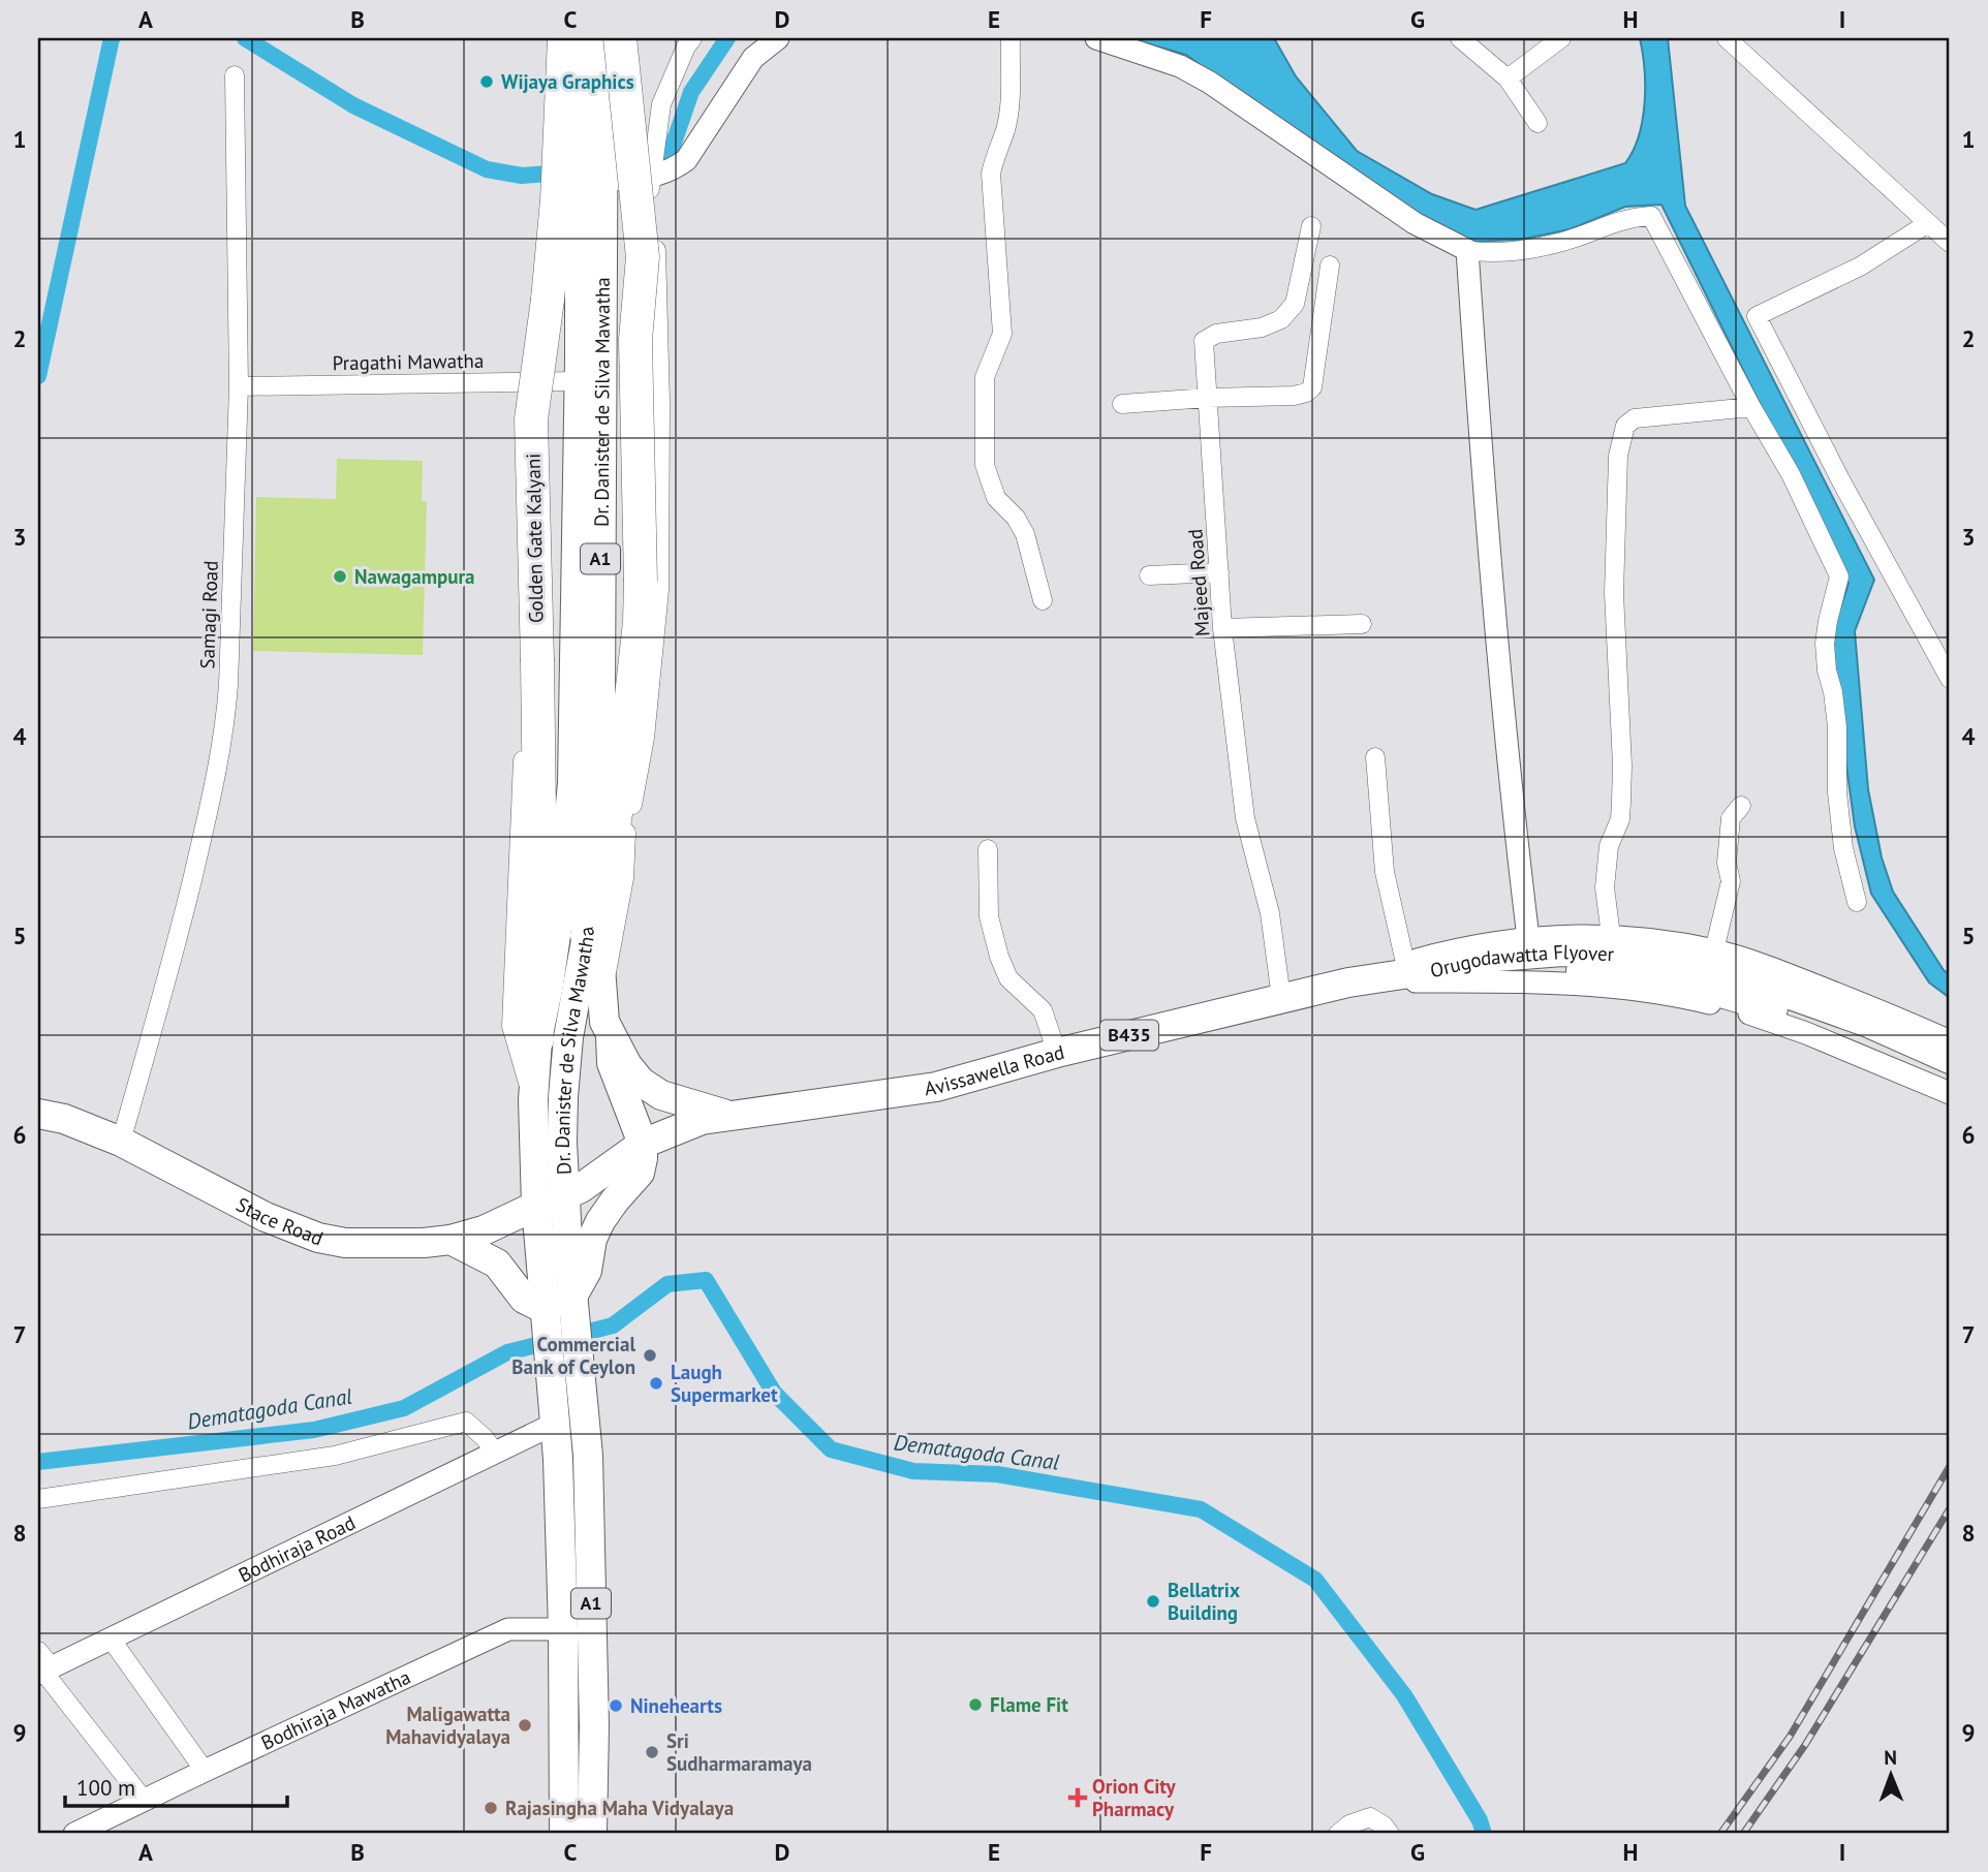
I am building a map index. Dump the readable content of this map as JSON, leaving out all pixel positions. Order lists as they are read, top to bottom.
{
  "streets": {
    "highway": ["Golden Gate Kalyani"],
    "main road": [
      "Dr. Danister de Silva Mawatha",
      "A1",
      "Orugodawatta Flyover",
      "B435",
      "Avissawella Road",
      "Stace Road"
    ],
    "street": [
      "Pragathi Mawatha",
      "Majeed Road",
      "Samagi Road",
      "Bodhiraja Road",
      "Bodhiraja Mawatha"
    ]
  },
  "crossings": [
    ["Pragathi Mawatha", "Dr. Danister de Silva Mawatha"],
    ["Pragathi Mawatha", "Samagi Road"],
    ["Dr. Danister de Silva Mawatha", "Golden Gate Kalyani"],
    ["Dr. Danister de Silva Mawatha", "A1"],
    ["Dr. Danister de Silva Mawatha", "Avissawella Road"],
    ["Dr. Danister de Silva Mawatha", "Stace Road"],
    ["Dr. Danister de Silva Mawatha", "Bodhiraja Road"],
    ["Dr. Danister de Silva Mawatha", "Bodhiraja Mawatha"],
    ["Majeed Road", "Avissawella Road"],
    ["Samagi Road", "Stace Road"],
    ["Orugodawatta Flyover", "Avissawella Road"],
    ["Avissawella Road", "Stace Road"]
  ],
  "water": ["Dematagoda Canal"],
  "places": {
    "other": [
      "Wijaya Graphics",
      "Nawagampura",
      "Commercial Bank of Ceylon",
      "Laugh Supermarket",
      "Bellatrix Building",
      "Flame Fit",
      "Ninehearts",
      "Maligawatta Mahavidyalaya",
      "Sri Sudharmaramaya",
      "Rajasingha Maha Vidyalaya"
    ],
    "health": ["Orion City Pharmacy"]
  },
  "scale_bar": "100 m",
  "north": "top",
  "grid": {
    "columns": [
      "A",
      "B",
      "C",
      "D",
      "E",
      "F",
      "G",
      "H",
      "I"
    ],
    "rows": [
      "1",
      "2",
      "3",
      "4",
      "5",
      "6",
      "7",
      "8",
      "9"
    ]
  }
}
